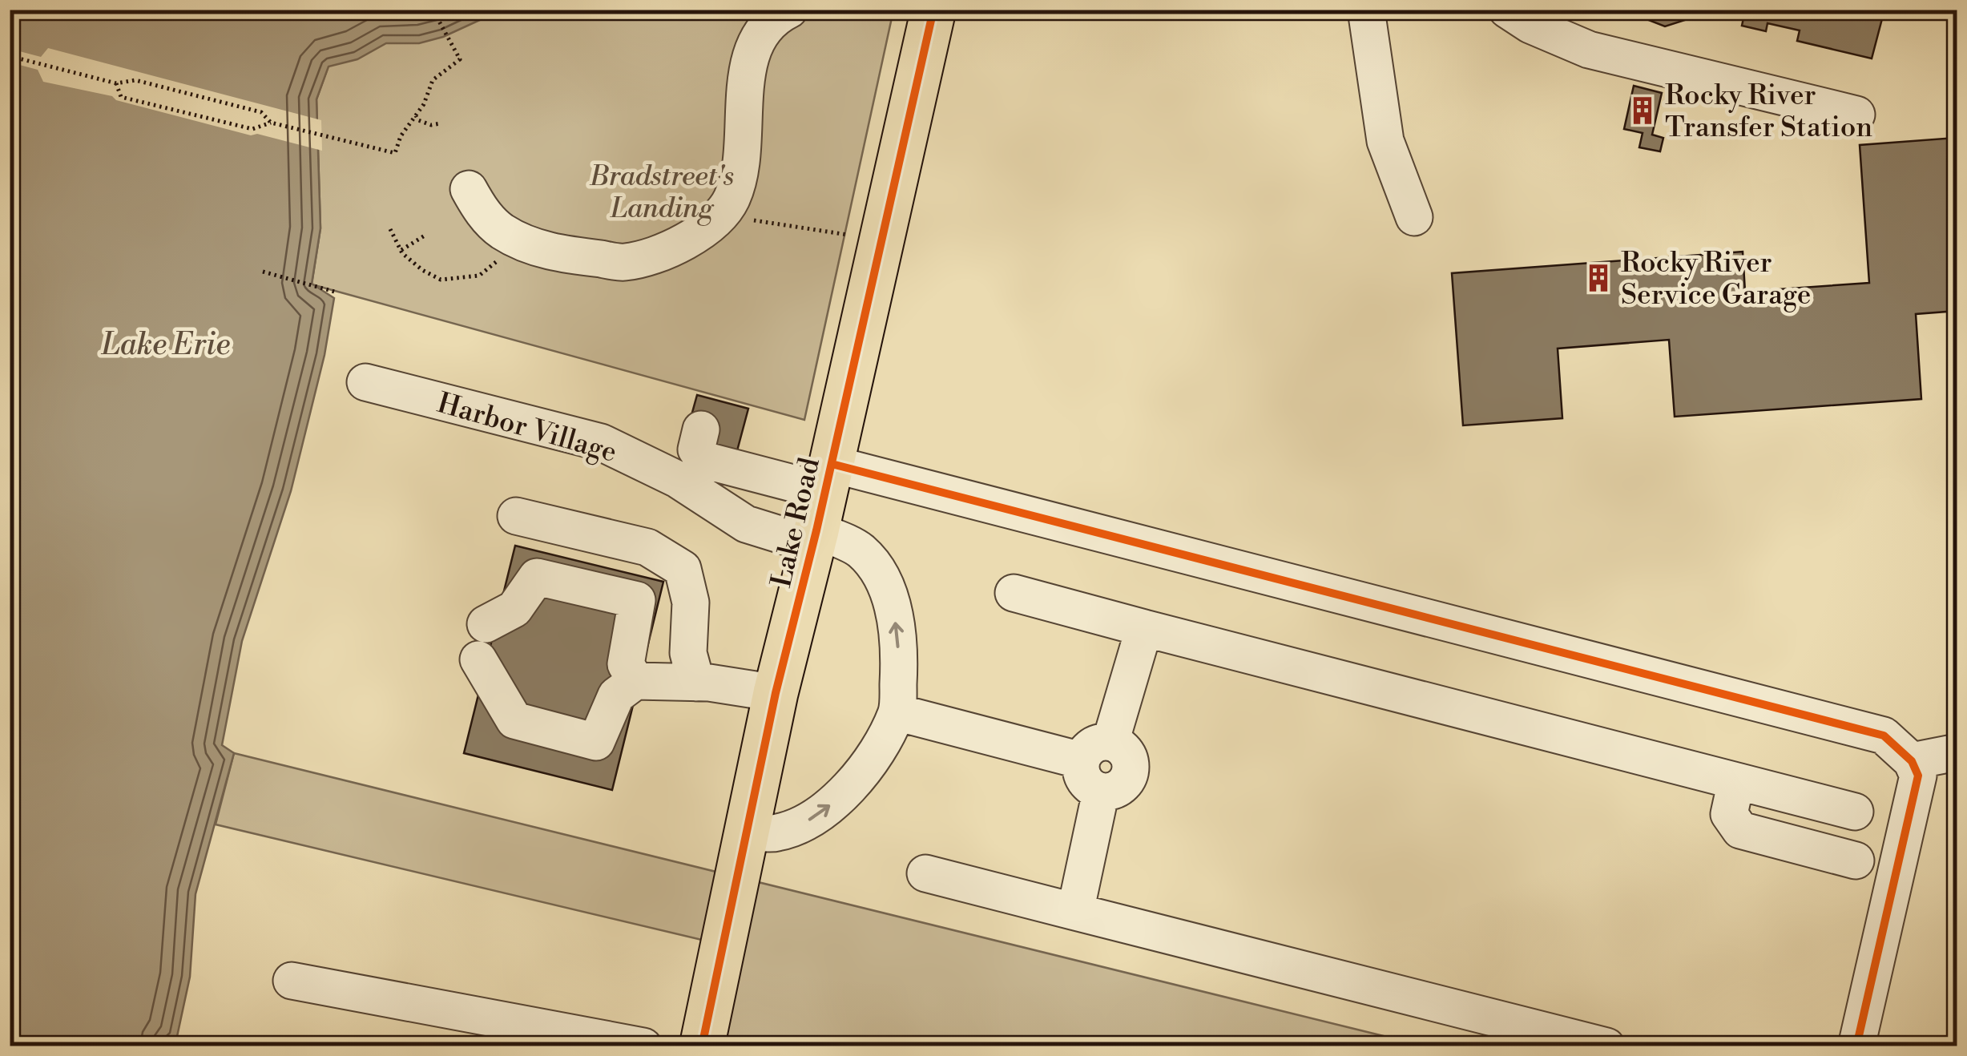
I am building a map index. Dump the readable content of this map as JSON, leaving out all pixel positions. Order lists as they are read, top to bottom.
{
  "streets": {
    "main road": ["Lake Road"],
    "street": ["Harbor Village"]
  },
  "crossings": [
    ["Harbor Village", "Lake Road"]
  ],
  "water": ["Lake Erie"],
  "parks": ["Bradstreet's Landing"],
  "places": {
    "building": ["Rocky River Transfer Station", "Rocky River Service Garage"]
  }
}
